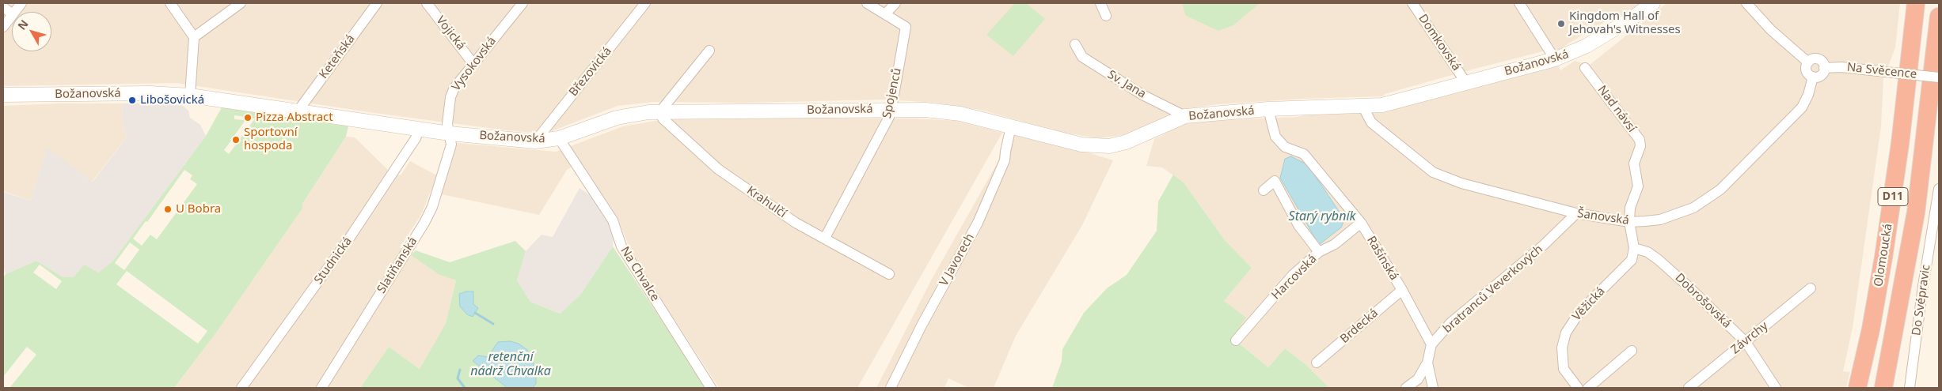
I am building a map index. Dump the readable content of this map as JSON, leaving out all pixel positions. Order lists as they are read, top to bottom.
{
  "streets": {
    "highway": ["D11", "Olomoucká"],
    "street": [
      "Vojická",
      "Domkovská",
      "Keteňská",
      "Božanovská",
      "Vysokovská",
      "Na Svěcence",
      "Březovická",
      "Sv. Jana",
      "Spojenců",
      "Nad návsí",
      "Krahulčí",
      "Šanovská",
      "Rašínská",
      "V Javorech",
      "Studnická",
      "Slatiňanská",
      "Na Chvalce",
      "Harcovská",
      "bratranců Veverkových",
      "Do Svépravic",
      "Dobrošovská",
      "Věžická",
      "Brdecká",
      "Závrchy"
    ]
  },
  "crossings": [
    ["Vojická", "Vysokovská"],
    ["Domkovská", "Božanovská"],
    ["Keteňská", "Božanovská"],
    ["Božanovská", "Vysokovská"],
    ["Božanovská", "Březovická"],
    ["Božanovská", "Sv. Jana"],
    ["Božanovská", "Spojenců"],
    ["Božanovská", "Krahulčí"],
    ["Božanovská", "Šanovská"],
    ["Božanovská", "Rašínská"],
    ["Božanovská", "V Javorech"],
    ["Božanovská", "Studnická"],
    ["Božanovská", "Slatiňanská"],
    ["Božanovská", "Na Chvalce"],
    ["Vysokovská", "Slatiňanská"],
    ["Na Svěcence", "Šanovská"],
    ["Spojenců", "Krahulčí"],
    ["Nad návsí", "Šanovská"],
    ["Šanovská", "bratranců Veverkových"],
    ["Rašínská", "Harcovská"],
    ["Rašínská", "bratranců Veverkových"],
    ["Rašínská", "Brdecká"],
    ["Dobrošovská", "Věžická"],
    ["Dobrošovská", "Závrchy"]
  ],
  "water": ["Starý rybník", "retenční nádrž Chvalka"],
  "places": [
    "Kingdom Hall of Jehovah's Witnesses",
    "Libošovická",
    "Pizza Abstract",
    "Sportovní hospoda",
    "U Bobra"
  ],
  "north": "top left"
}
